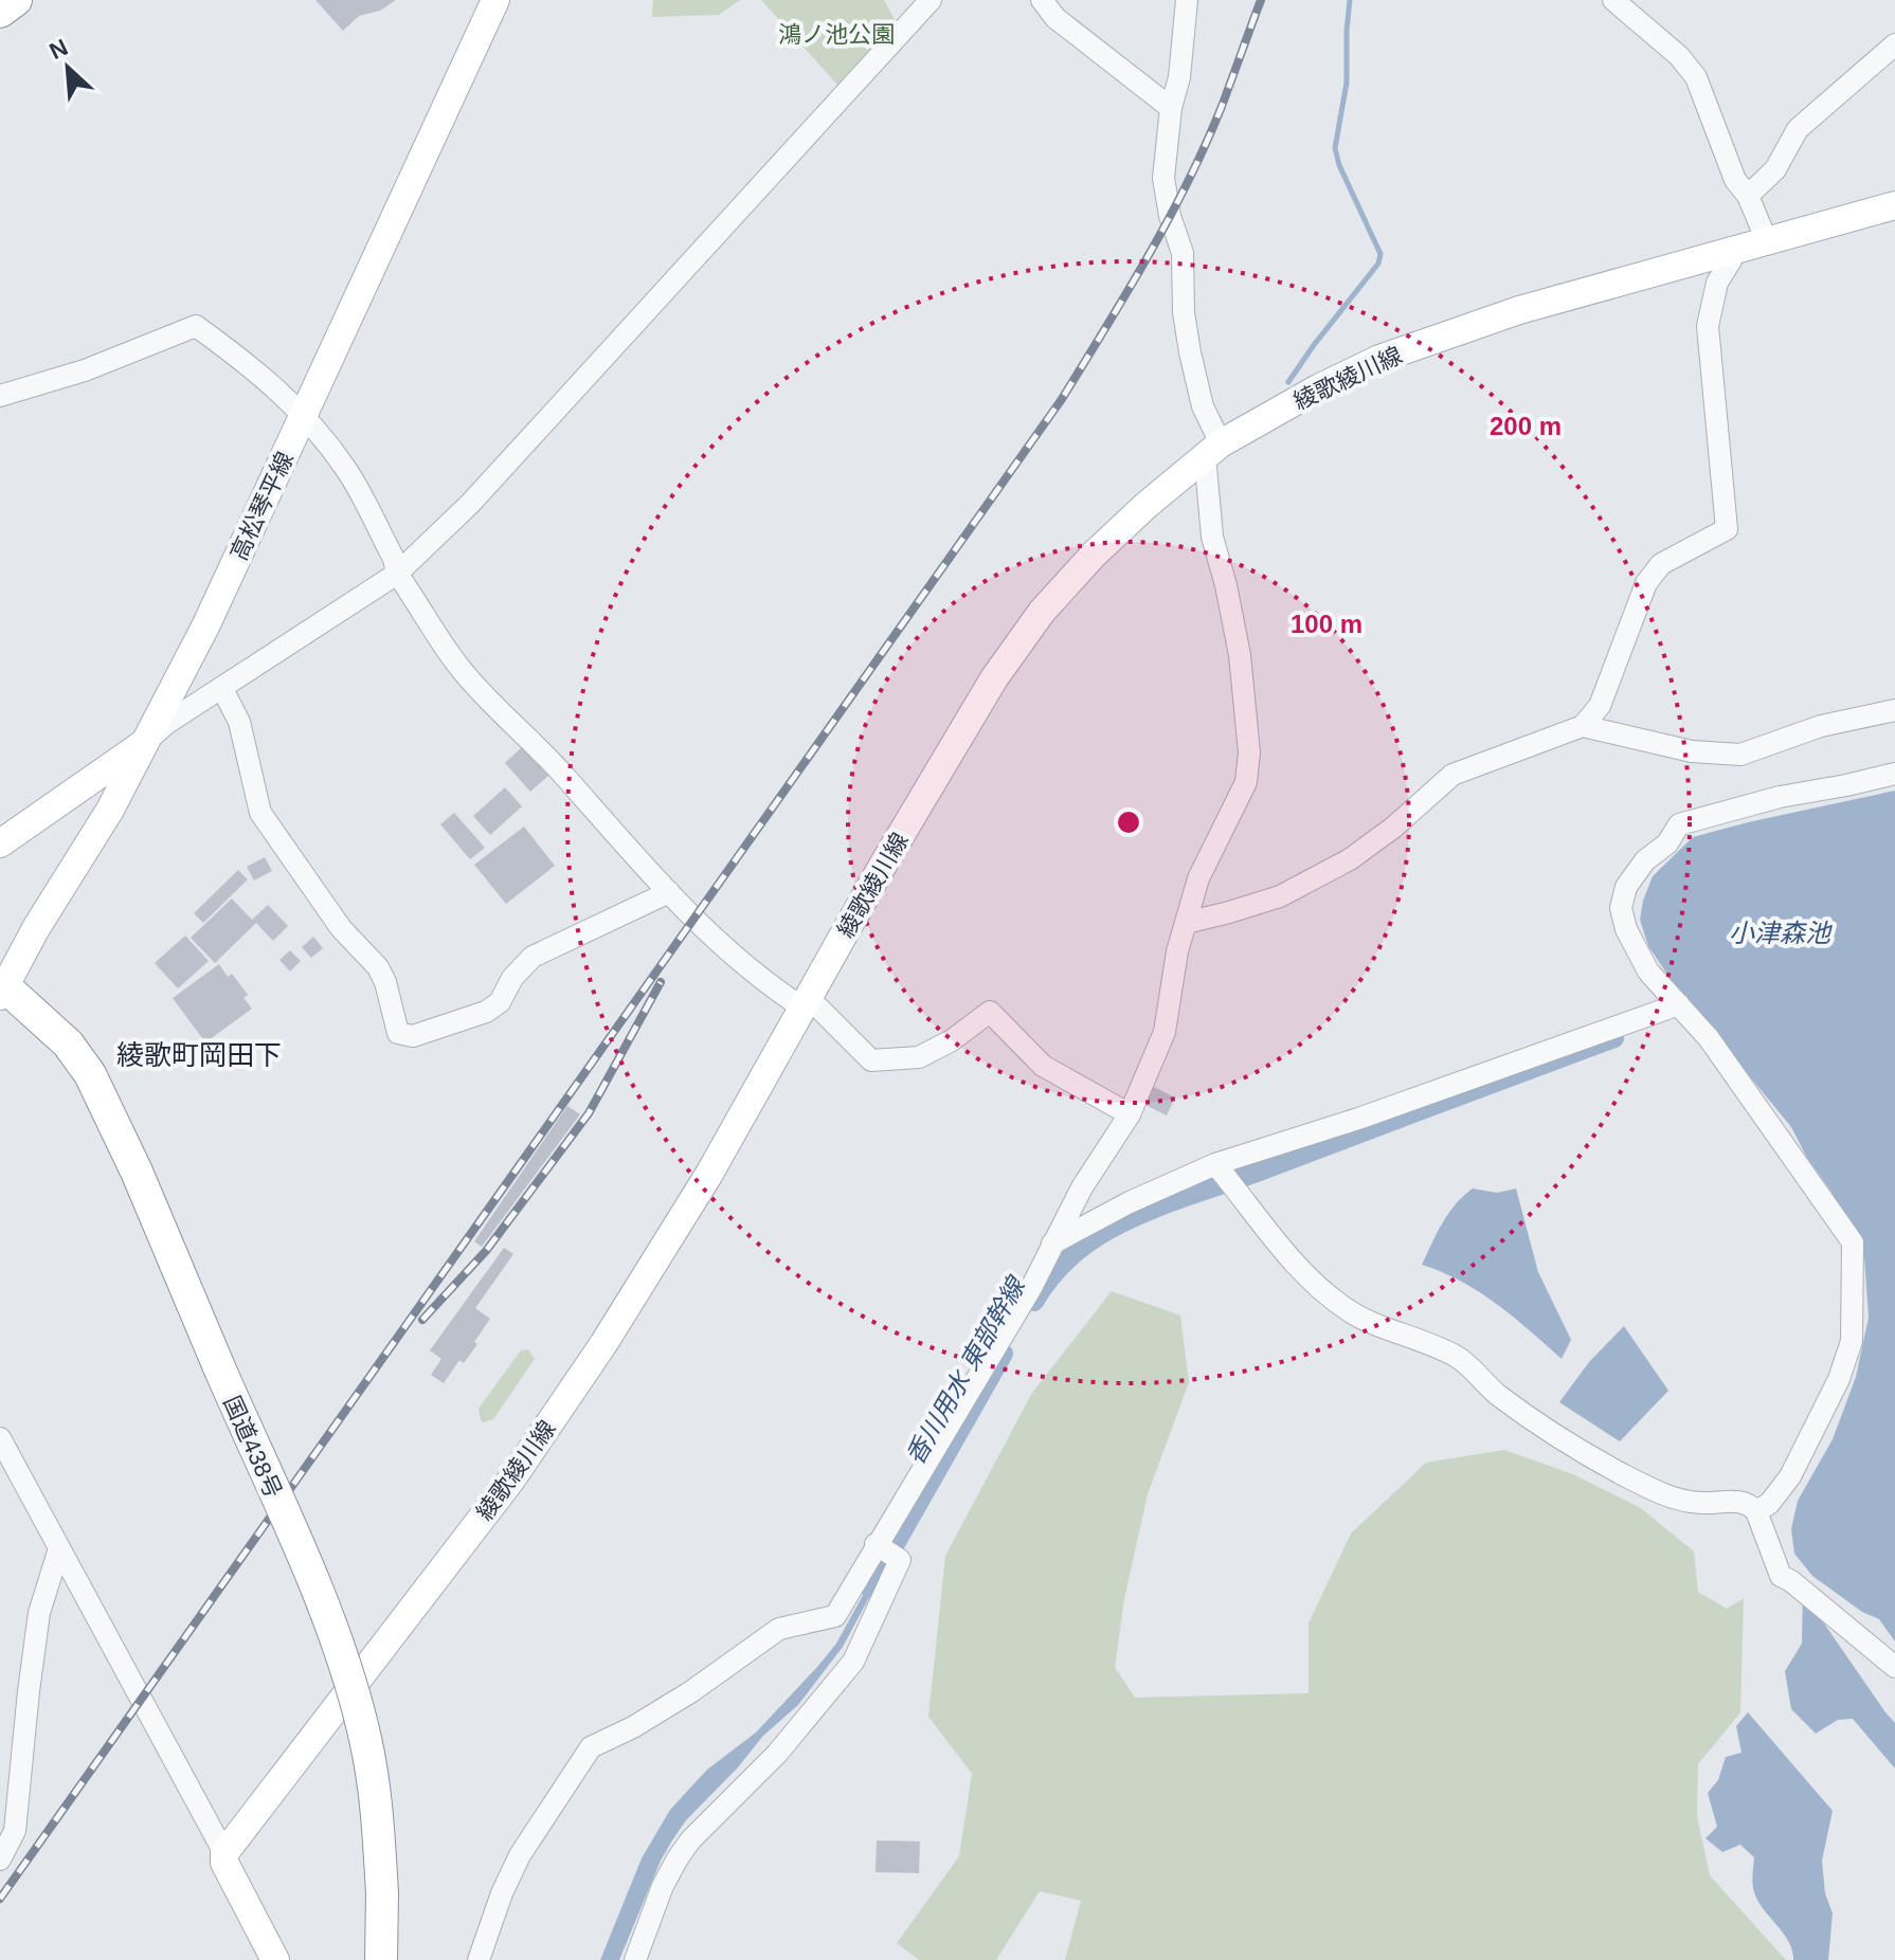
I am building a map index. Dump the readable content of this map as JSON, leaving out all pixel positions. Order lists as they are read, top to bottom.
{
  "streets": {
    "highway": ["国道438号"],
    "main road": ["綾歌綾川線", "高松琴平線"]
  },
  "crossings": [
    ["高松琴平線", "国道438号"]
  ],
  "districts": ["綾歌町岡田下"],
  "water": ["小津森池", "香川用水 東部幹線"],
  "parks": ["鴻ノ池公園"],
  "north": "top left",
  "rings": ["200 m", "100 m"]
}
